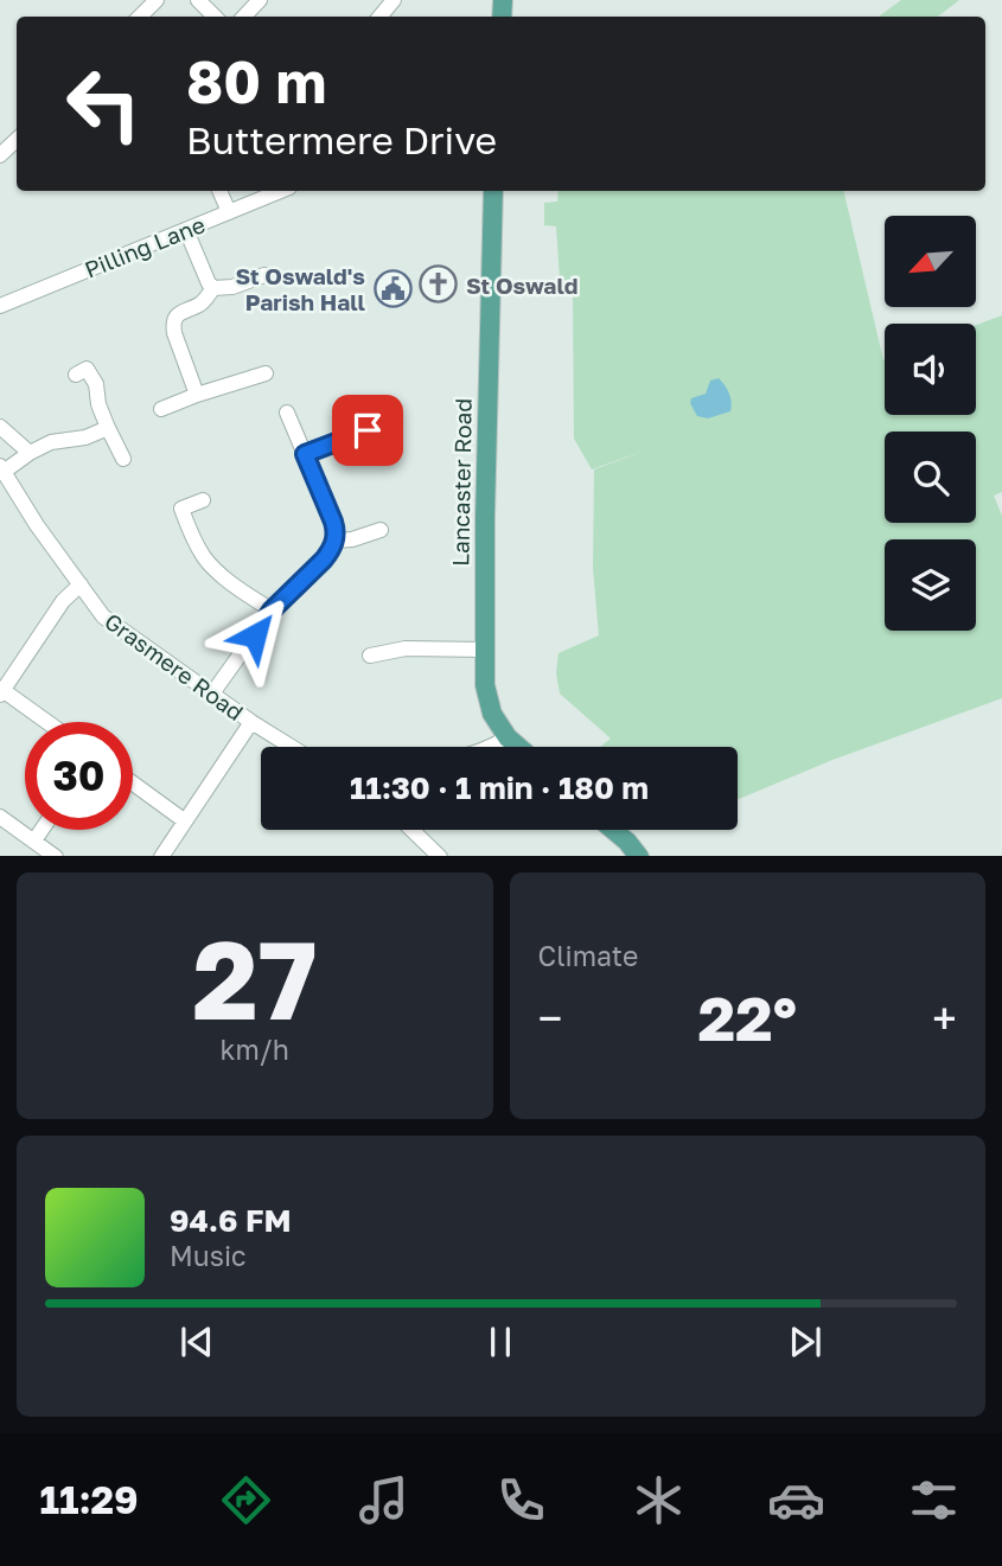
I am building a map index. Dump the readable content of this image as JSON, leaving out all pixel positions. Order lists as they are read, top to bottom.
{
  "streets": {
    "main road": ["Lancaster Road"],
    "street": ["Pilling Lane", "Grasmere Road"]
  },
  "places": {
    "church": ["St Oswald"],
    "public building": ["St Oswald's Parish Hall"]
  },
  "north": "bottom left",
  "page": {
    "turn": ["80 m", "Buttermere Drive"],
    "limit": "30",
    "trip": "11:30 · 1 min · 180 m",
    "tile": [
      ["27", "km/h"],
      "Climate"
    ],
    "heat": ["−", "22°", "+"],
    "song": ["94.6 FM", "Music"],
    "tabs": "11:29"
  }
}
